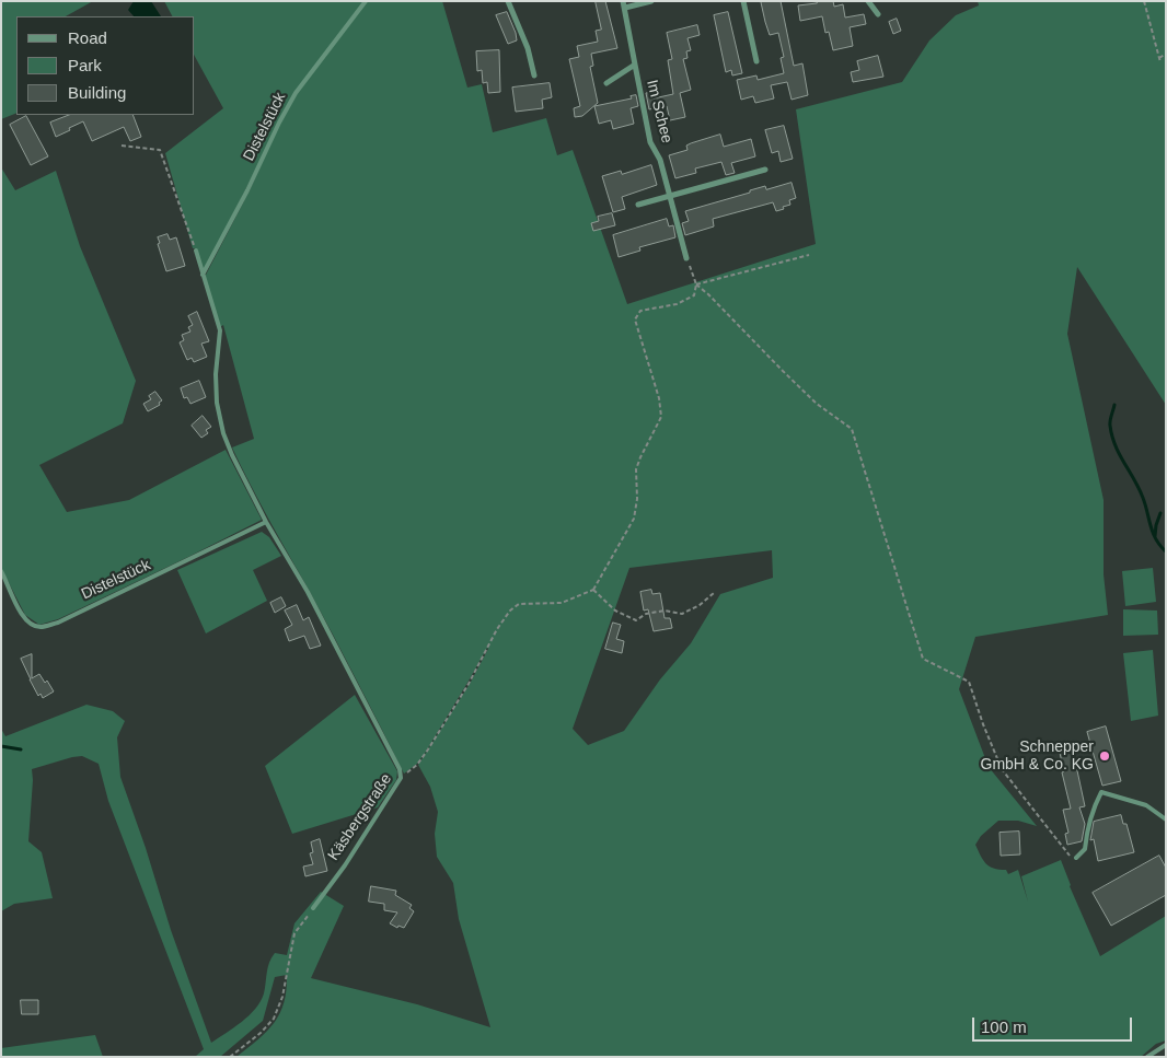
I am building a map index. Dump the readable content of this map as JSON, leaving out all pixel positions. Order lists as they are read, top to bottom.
{
  "streets": {
    "street": ["Im Schee"],
    "lane": ["Distelstück", "Käsbergstraße"]
  },
  "places": ["Schnepper GmbH & Co. KG"],
  "legend": ["Road", "Park", "Building"],
  "scale_bar": "100 m"
}
